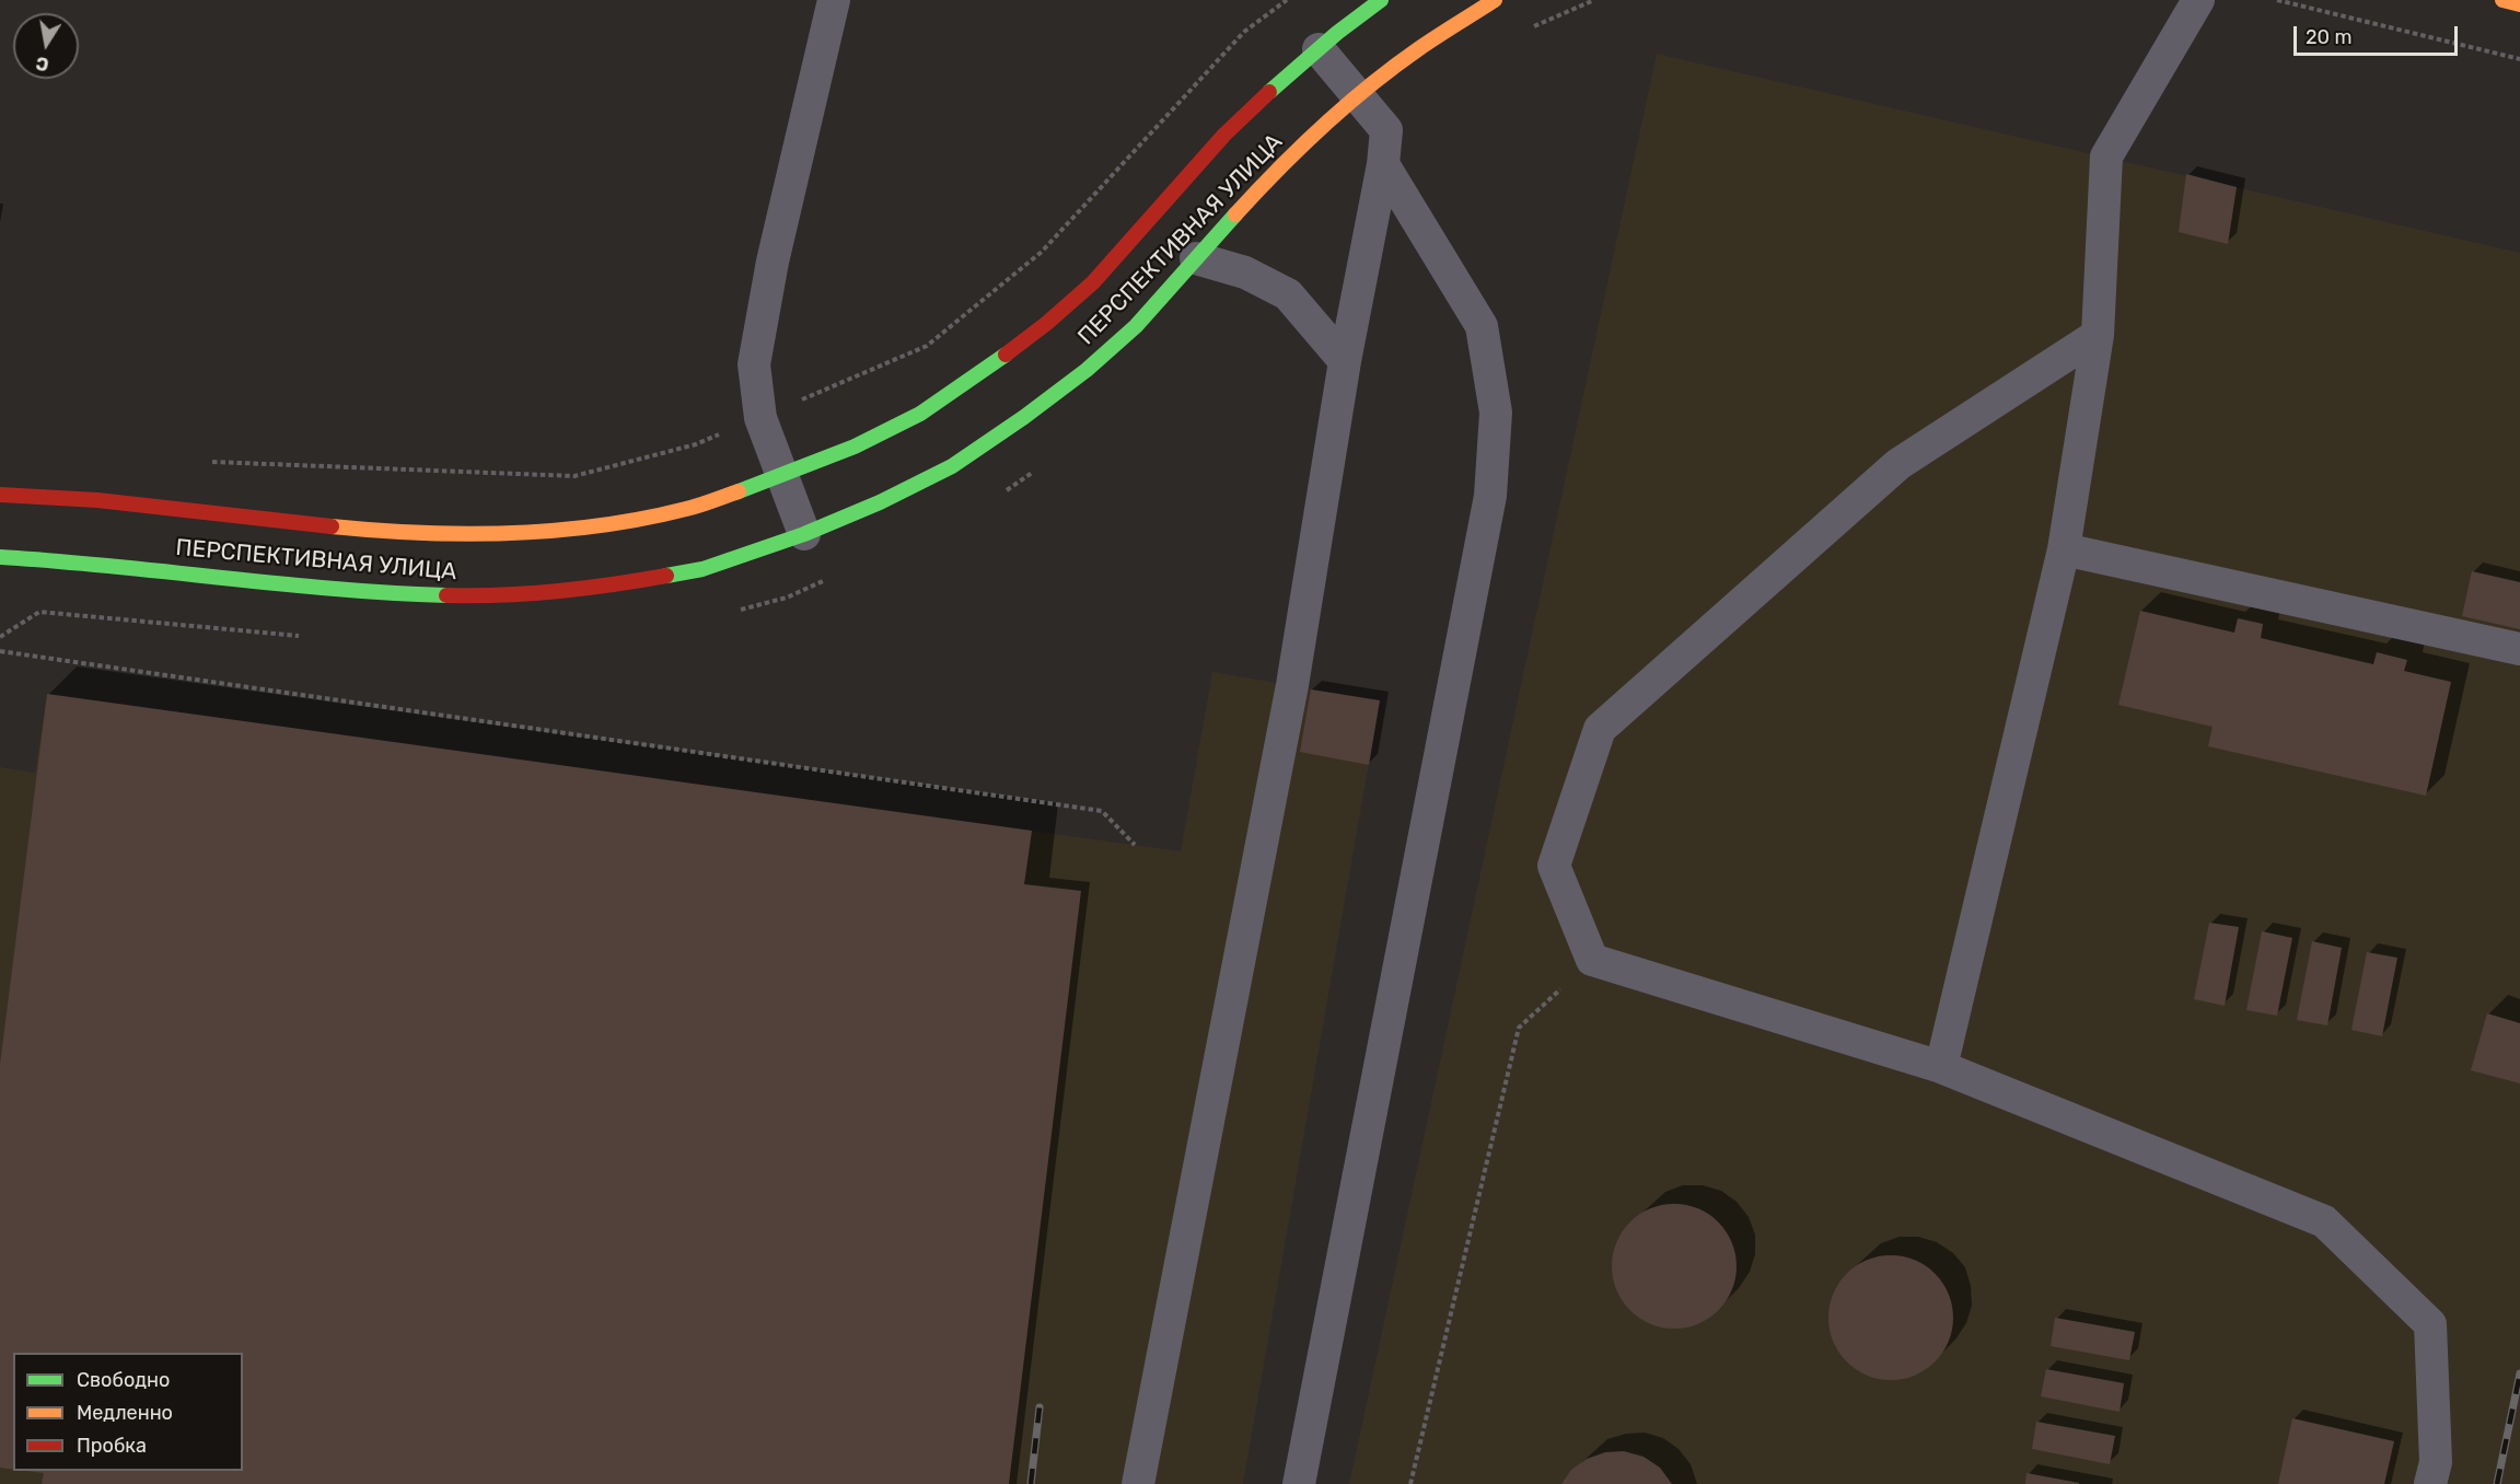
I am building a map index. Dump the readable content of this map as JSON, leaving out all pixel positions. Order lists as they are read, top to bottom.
{
  "streets": {
    "main road": ["ПЕРСПЕКТИВНАЯ УЛИЦА"]
  },
  "legend": ["Свободно", "Медленно", "Пробка"],
  "scale_bar": "20 m",
  "north": "bottom"
}
